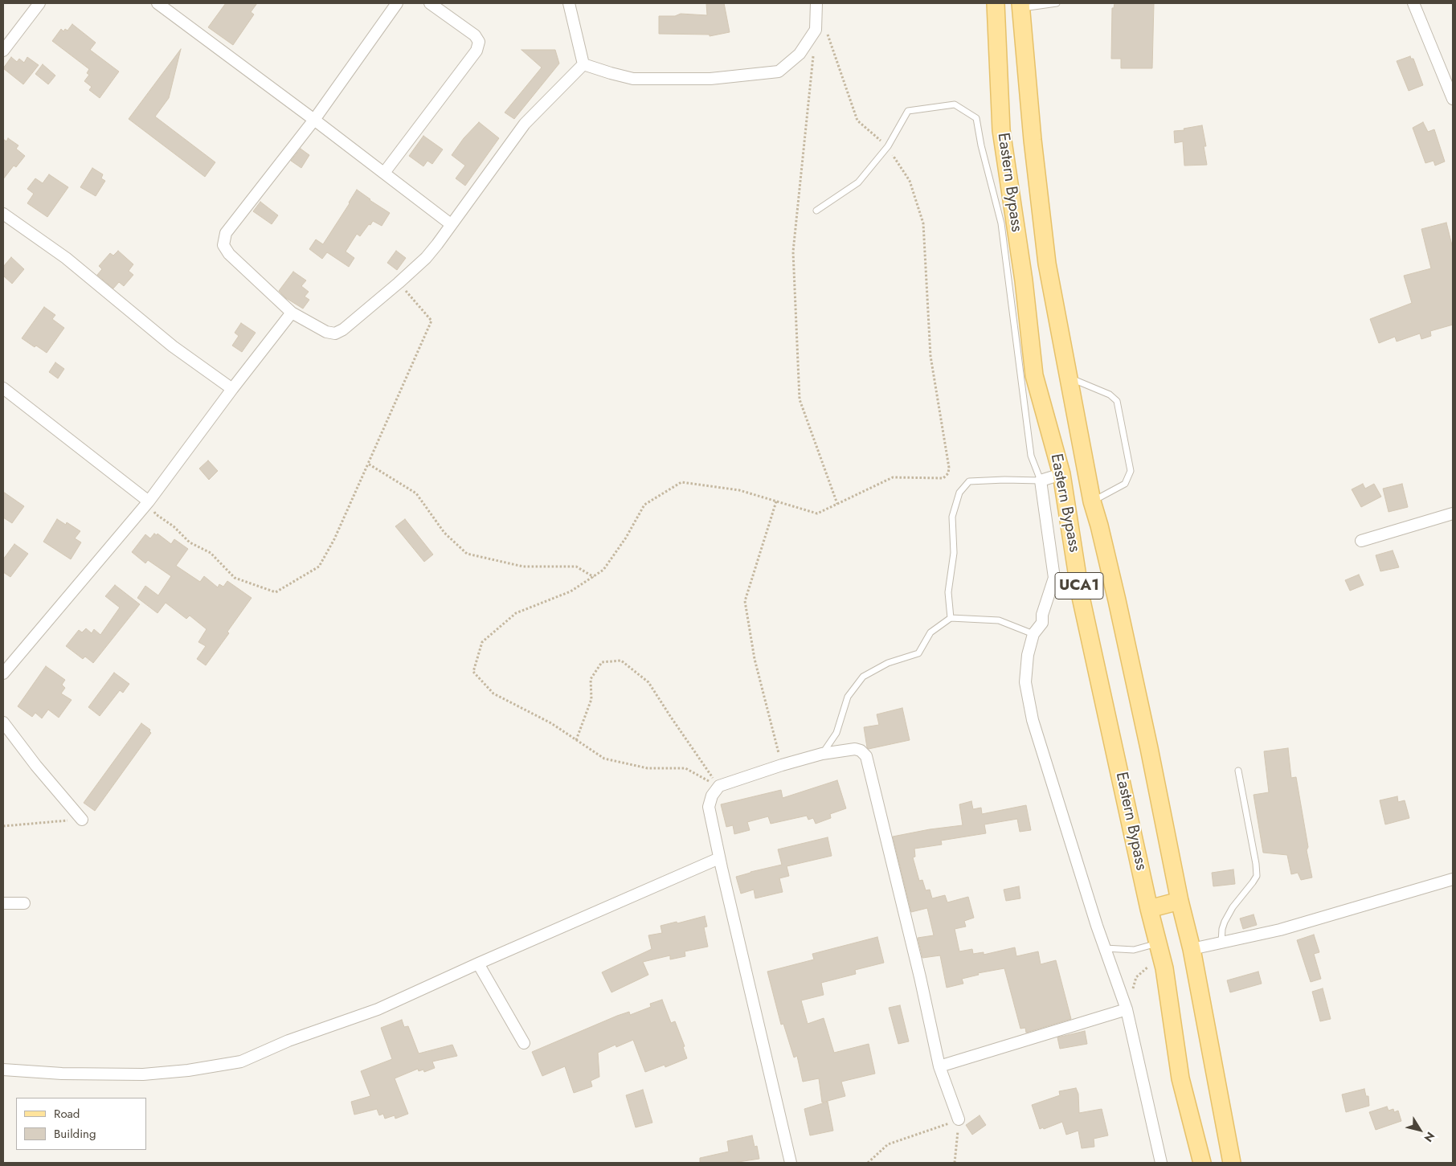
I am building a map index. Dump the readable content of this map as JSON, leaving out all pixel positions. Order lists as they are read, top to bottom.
{
  "streets": {
    "main road": ["Eastern Bypass", "UCA1"]
  },
  "legend": ["Road", "Building"],
  "north": "bottom right"
}
